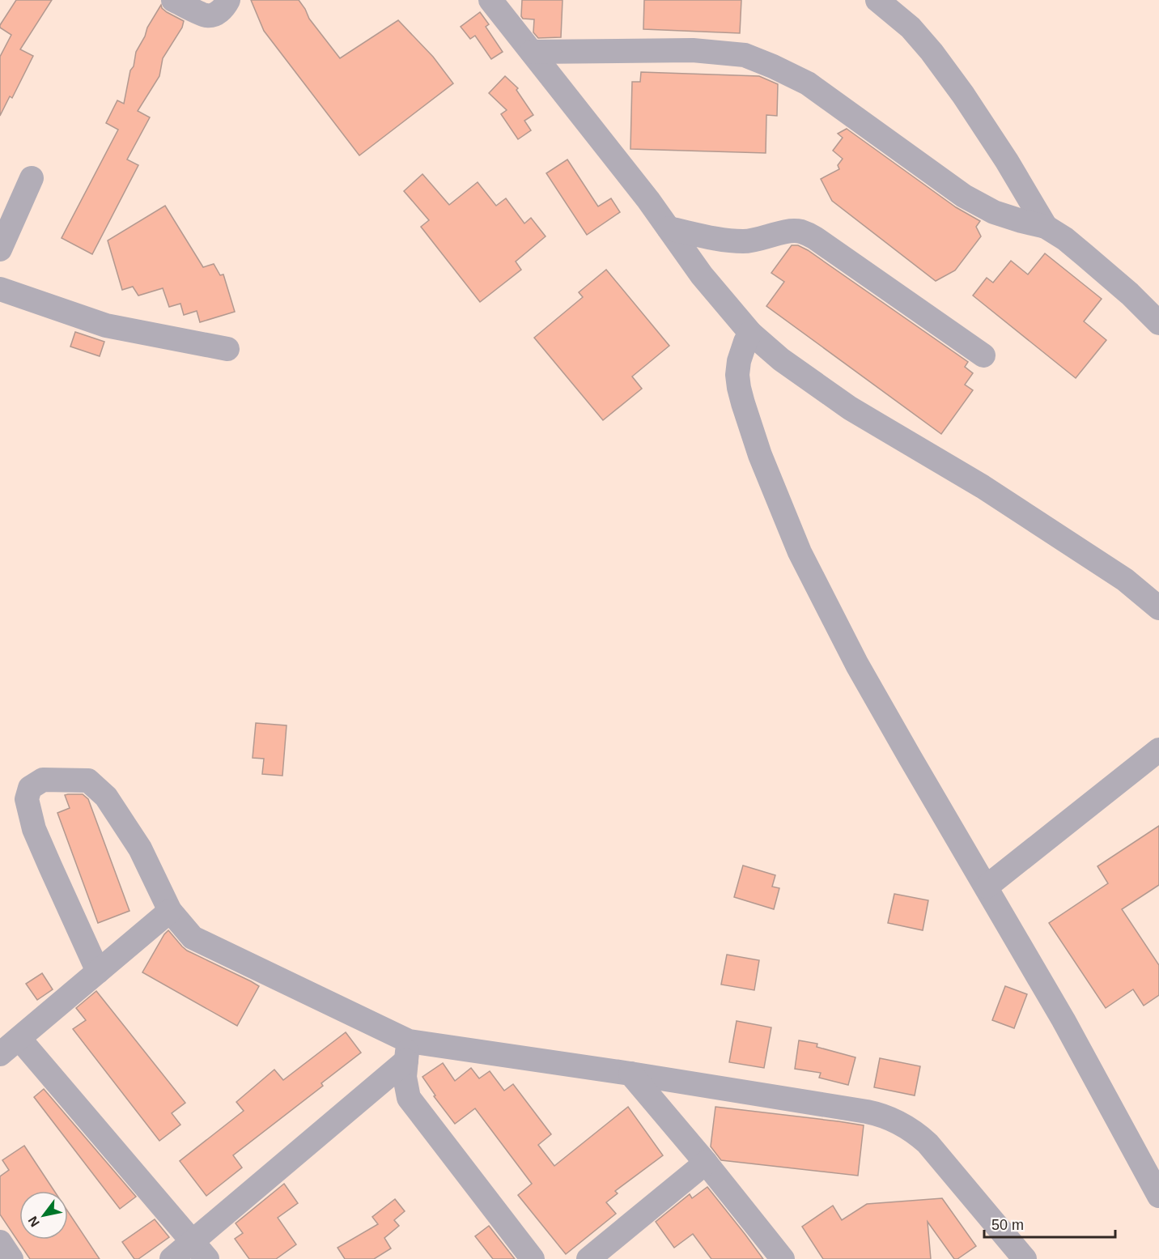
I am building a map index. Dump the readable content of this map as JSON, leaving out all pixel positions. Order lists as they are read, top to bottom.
{
  "scale_bar": "50 m",
  "north": "bottom left"
}
